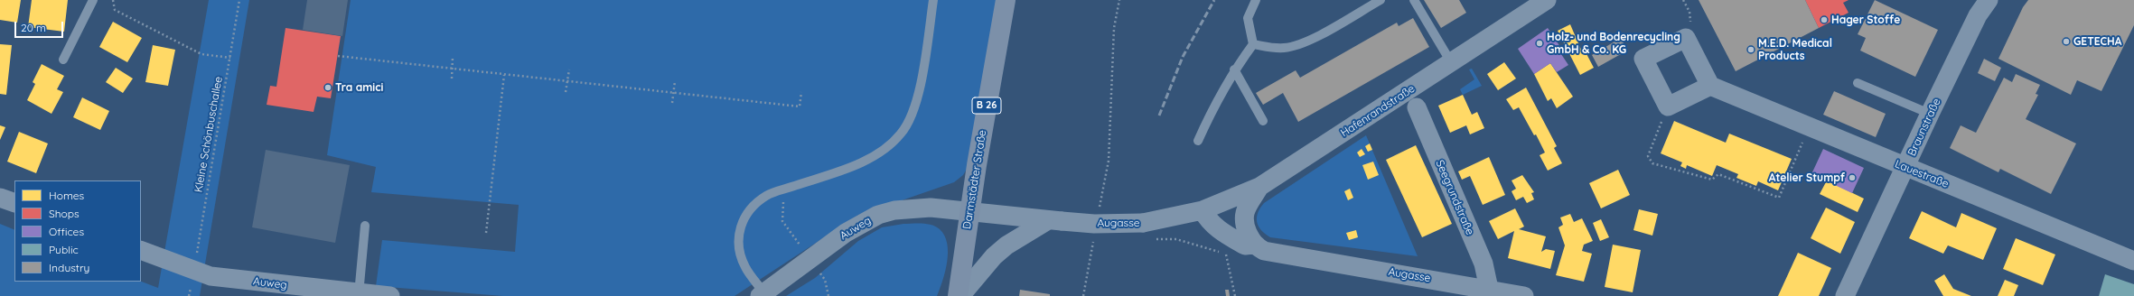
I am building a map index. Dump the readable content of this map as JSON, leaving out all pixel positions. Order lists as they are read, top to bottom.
{
  "streets": {
    "main road": ["B 26", "Darmstädter Straße"],
    "street": [
      "Hafenrandstraße",
      "Braunstraße",
      "Lauestraße",
      "Seegrundstraße",
      "Augasse",
      "Auweg"
    ],
    "path": ["Kleine Schönbuschallee"]
  },
  "crossings": [
    ["Hafenrandstraße", "Augasse"],
    ["Braunstraße", "Lauestraße"],
    ["Kleine Schönbuschallee", "Auweg"],
    ["Darmstädter Straße", "Augasse"],
    ["Darmstädter Straße", "Auweg"],
    ["Seegrundstraße", "Augasse"],
    ["Augasse", "Auweg"]
  ],
  "places": [
    "Hager Stoffe",
    "GETECHA",
    "Holz- und Bodenrecycling GmbH & Co. KG",
    "M.E.D. Medical Products",
    "Tra amici",
    "Atelier Stumpf"
  ],
  "legend": [
    "Homes",
    "Shops",
    "Offices",
    "Public",
    "Industry"
  ],
  "scale_bar": "20 m"
}
